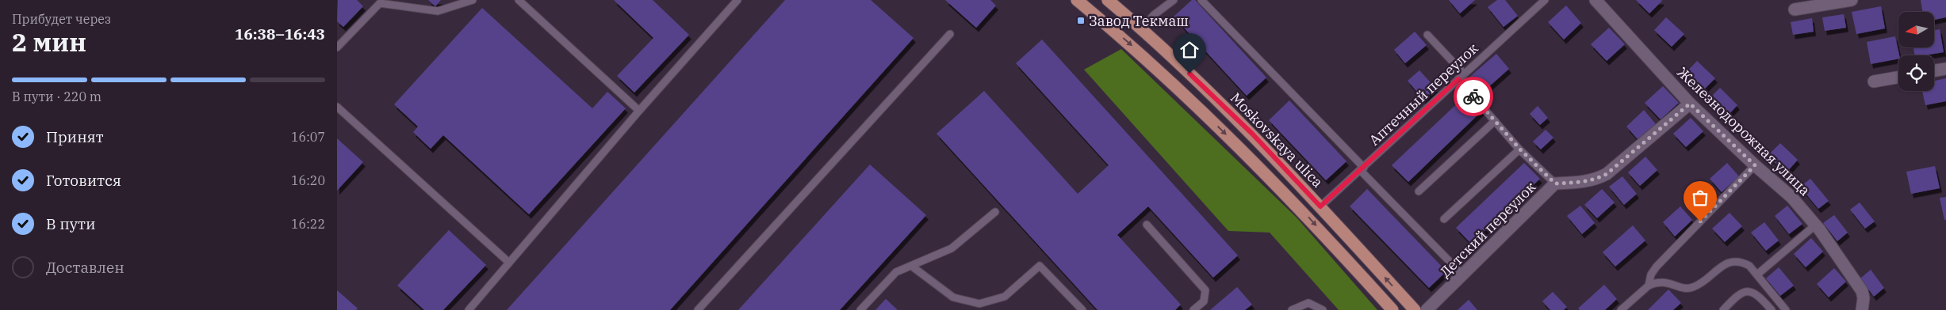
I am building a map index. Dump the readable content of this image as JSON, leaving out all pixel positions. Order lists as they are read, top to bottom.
{
  "streets": {
    "main road": ["Moskovskaya ulica"],
    "street": ["Железнодорожная улица", "Детский переулок"],
    "lane": ["Аптечный переулок"]
  },
  "crossings": [
    ["Аптечный переулок", "Moskovskaya ulica"],
    ["Железнодорожная улица", "Детский переулок"]
  ],
  "places": {
    "transit": ["Завод Текмаш"]
  },
  "north": "left",
  "page": {
    "heading": ["2 мин", "Прибудет через", "16:38–16:43"],
    "bar": "В пути · 220 m",
    "list": [
      ["Принят", "16:07"],
      ["Готовится", "16:20"],
      ["В пути", "16:22"],
      "Доставлен"
    ]
  }
}
